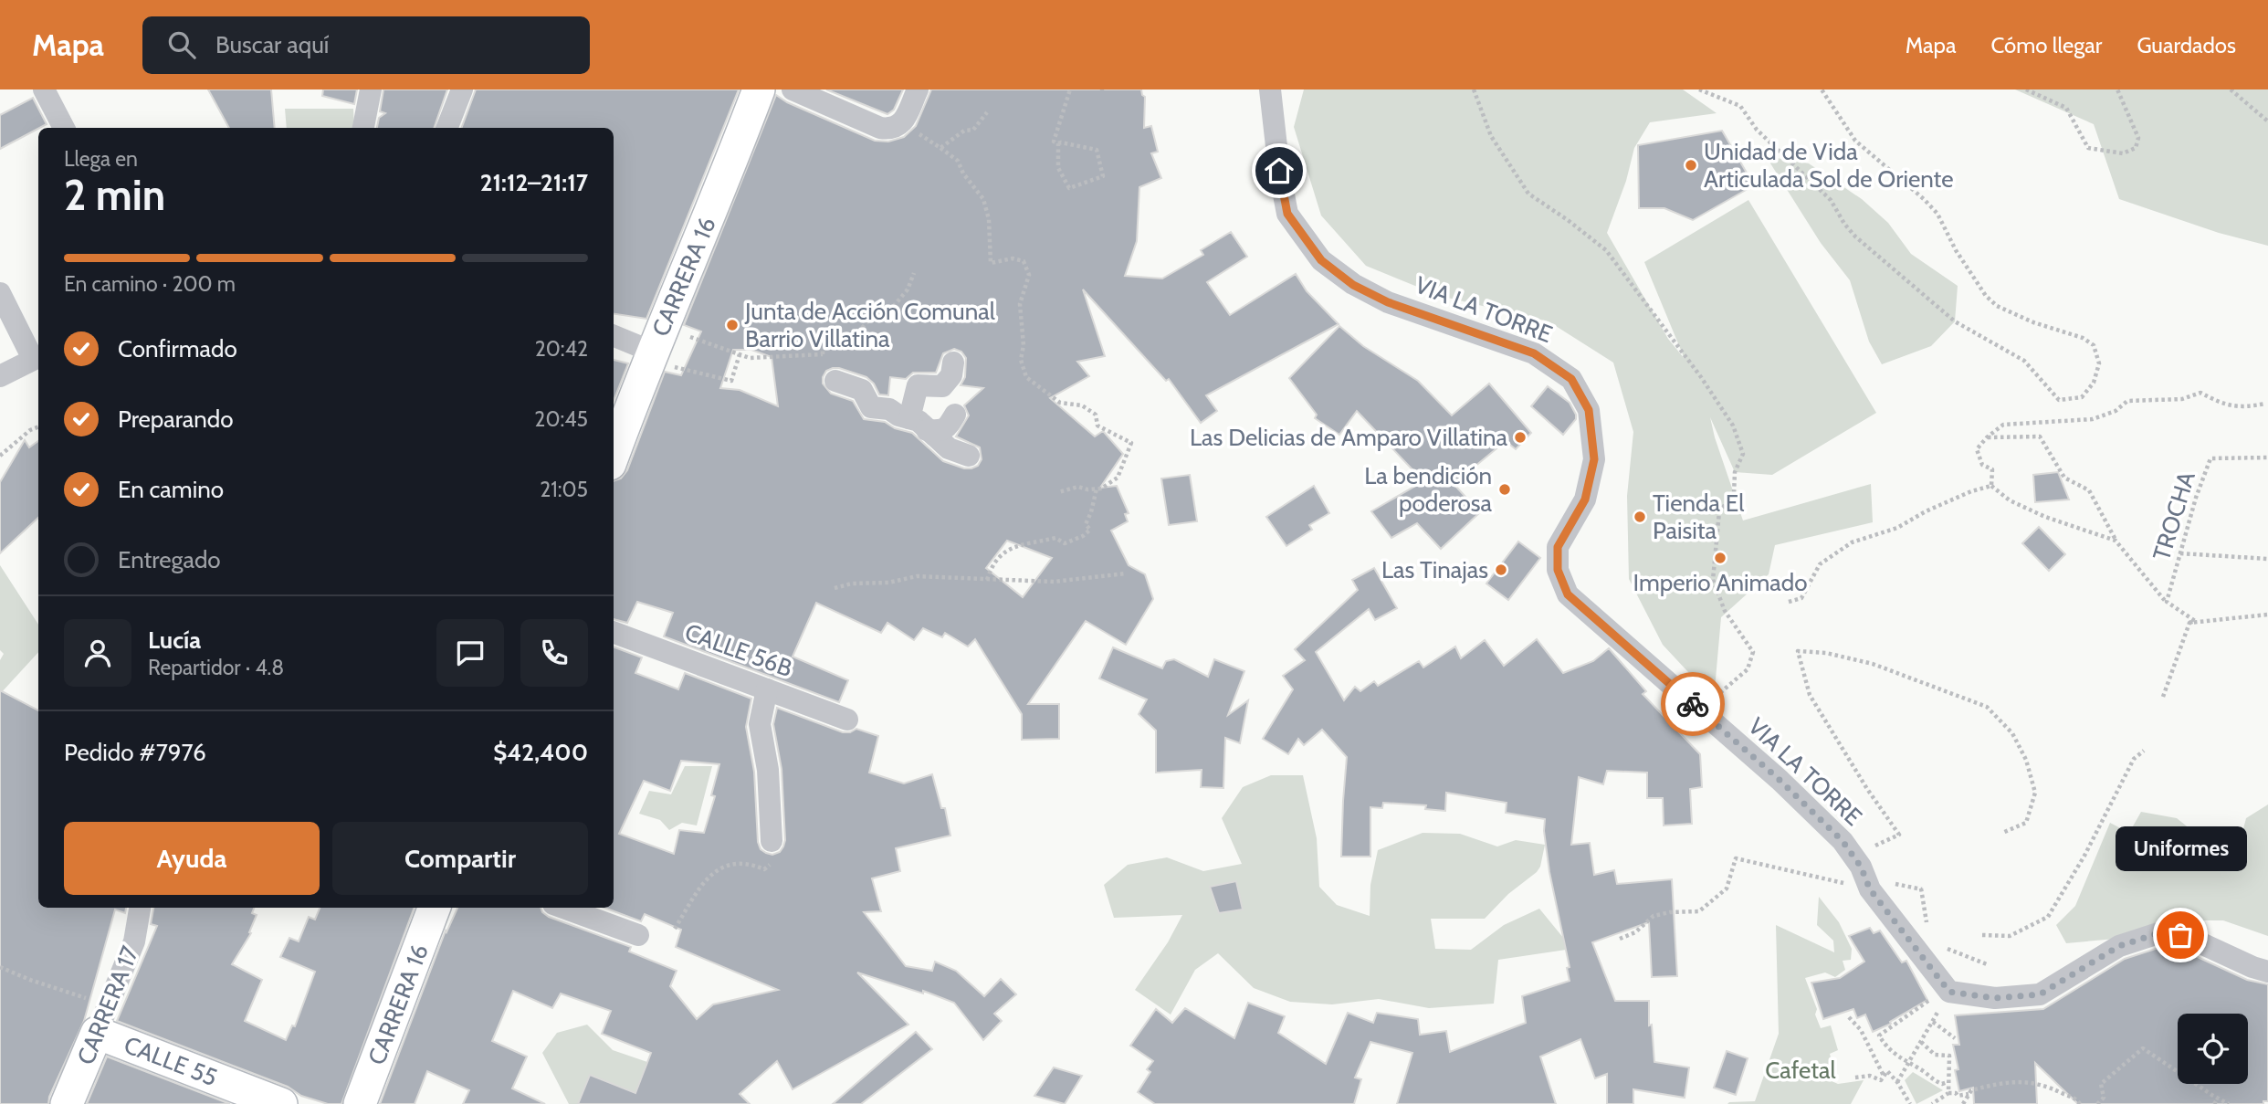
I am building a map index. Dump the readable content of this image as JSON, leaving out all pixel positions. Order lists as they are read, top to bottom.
{
  "streets": {
    "street": [
      "CARRERA 16",
      "VIA LA TORRE",
      "CALLE 56B",
      "CARRERA 17",
      "CALLE 55"
    ],
    "path": ["TROCHA"]
  },
  "crossings": [
    ["CARRERA 17", "CALLE 55"]
  ],
  "parks": ["Cafetal"],
  "places": [
    "Unidad de Vida Articulada Sol de Oriente",
    "Junta de Acción Comunal Barrio Villatina",
    "Las Delicias de Amparo Villatina",
    "La bendición poderosa",
    "Tienda El Paisita",
    "Imperio Animado",
    "Las Tinajas",
    "Uniformes"
  ],
  "page": {
    "header": "Mapa",
    "search": "Buscar aquí",
    "nav": ["Mapa", "Cómo llegar", "Guardados"],
    "heading": ["2 min", "Llega en", "21:12–21:17"],
    "panel": [
      "Lucía",
      "Repartidor · 4.8",
      "Pedido #7976",
      "$42,400"
    ],
    "bar": "En camino · 200 m",
    "list": [
      ["Confirmado", "20:42"],
      ["Preparando", "20:45"],
      ["En camino", "21:05"],
      "Entregado"
    ],
    "buttons": ["Ayuda", "Compartir"],
    "bubble": "Uniformes"
  }
}
